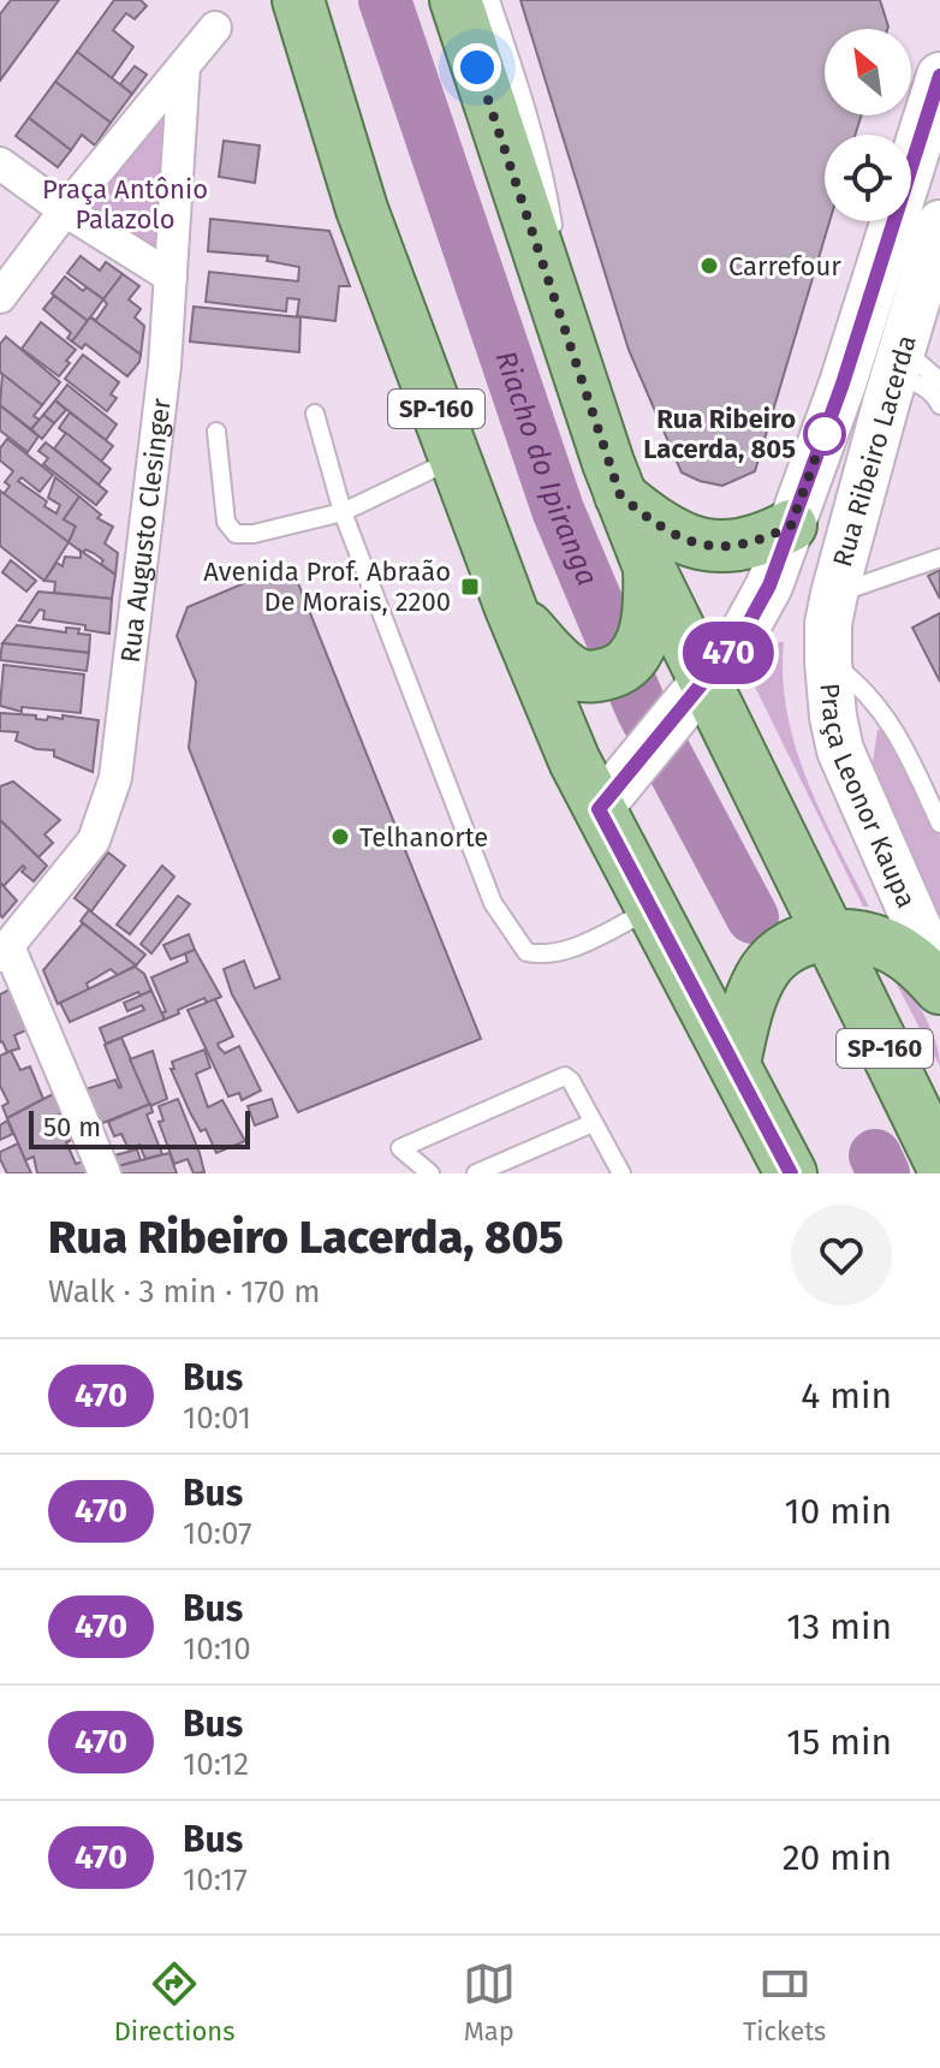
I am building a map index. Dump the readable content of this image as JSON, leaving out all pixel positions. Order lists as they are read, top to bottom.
{
  "streets": {
    "main road": ["SP-160"],
    "street": ["Rua Ribeiro Lacerda", "Rua Augusto Clesinger", "Praça Leonor Kaupa"]
  },
  "crossings": [
    ["SP-160", "Rua Ribeiro Lacerda"],
    ["Rua Ribeiro Lacerda", "Praça Leonor Kaupa"]
  ],
  "water": ["Riacho do Ipiranga"],
  "parks": ["Praça Antônio Palazolo"],
  "places": {
    "other": ["Carrefour", "Rua Ribeiro Lacerda, 805", "Telhanorte"],
    "transit": ["Avenida Prof. Abraão De Morais, 2200"]
  },
  "lines": ["bus line 470"],
  "scale_bar": "50 m",
  "north": "top left",
  "page": {
    "on_map": "470",
    "scale": "50 m",
    "heading": ["Rua Ribeiro Lacerda, 805", "Walk · 3 min · 170 m"],
    "list": [
      {
        "mark": "470",
        "name": "Bus",
        "note": "10:01",
        "value": "4 min"
      },
      {
        "mark": "470",
        "name": "Bus",
        "note": "10:07",
        "value": "10 min"
      },
      {
        "mark": "470",
        "name": "Bus",
        "note": "10:10",
        "value": "13 min"
      },
      {
        "mark": "470",
        "name": "Bus",
        "note": "10:12",
        "value": "15 min"
      },
      {
        "mark": "470",
        "name": "Bus",
        "note": "10:17",
        "value": "20 min"
      }
    ],
    "tabs": ["Directions", "Map", "Tickets"]
  }
}
